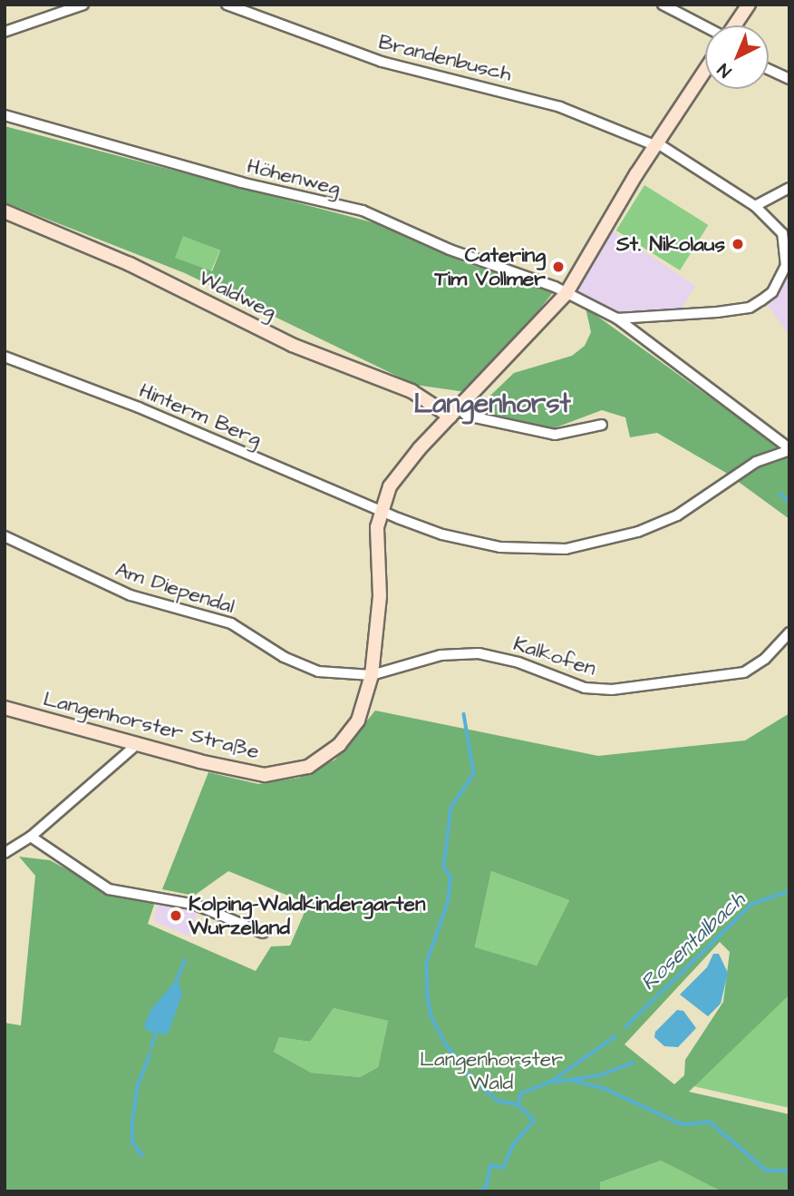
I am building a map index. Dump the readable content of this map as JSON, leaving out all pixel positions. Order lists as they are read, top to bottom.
{
  "streets": {
    "street": [
      "Brandenbusch",
      "Höhenweg",
      "Waldweg",
      "Hinterm Berg",
      "Am Diependal",
      "Kalkofen",
      "Langenhorster Straße"
    ]
  },
  "crossings": [
    ["Brandenbusch", "Höhenweg"],
    ["Brandenbusch", "Langenhorster Straße"],
    ["Höhenweg", "Hinterm Berg"],
    ["Höhenweg", "Langenhorster Straße"],
    ["Waldweg", "Langenhorster Straße"],
    ["Hinterm Berg", "Langenhorster Straße"],
    ["Am Diependal", "Kalkofen"],
    ["Am Diependal", "Langenhorster Straße"],
    ["Kalkofen", "Langenhorster Straße"]
  ],
  "districts": ["Langenhorst"],
  "water": ["Rosentalbach"],
  "parks": ["Langenhorster Wald"],
  "places": ["St. Nikolaus", "Catering Tim Vollmer", "Kolping–Waldkindergarten Wurzelland"],
  "north": "bottom left"
}
